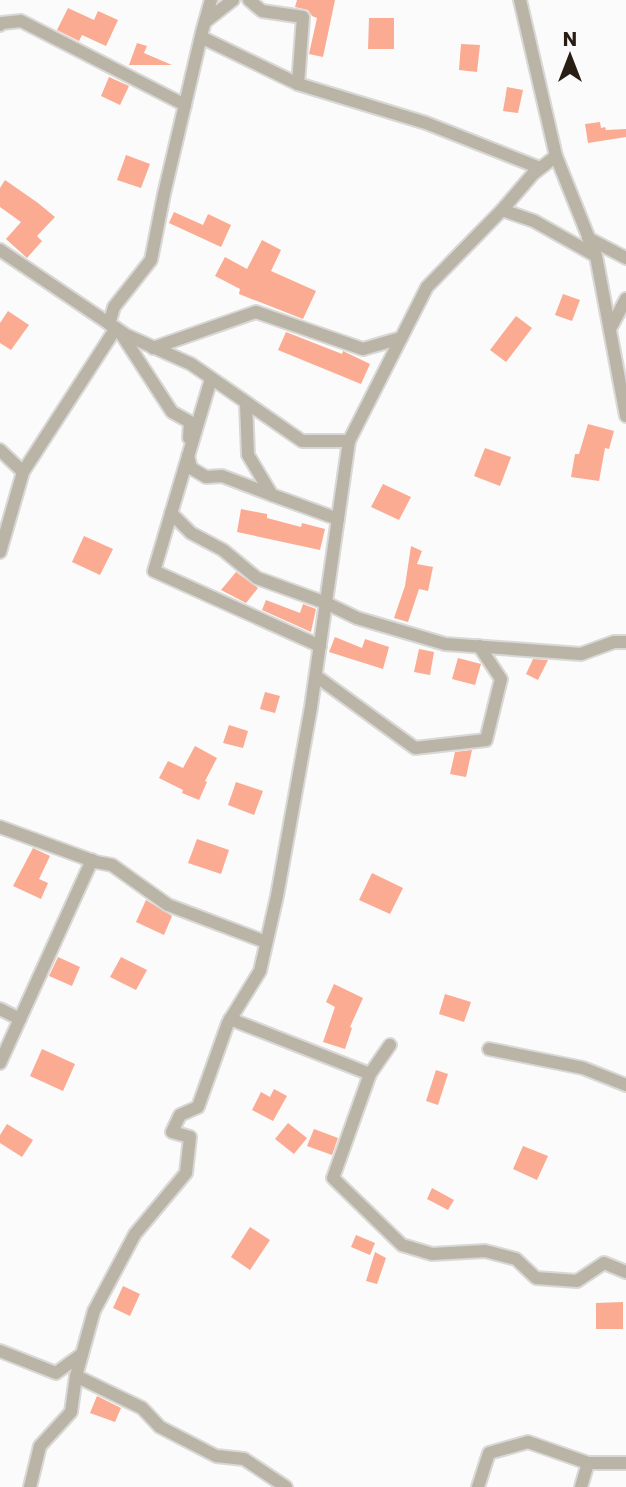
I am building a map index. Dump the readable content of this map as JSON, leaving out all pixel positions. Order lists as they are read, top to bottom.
{
  "north": "top"
}
